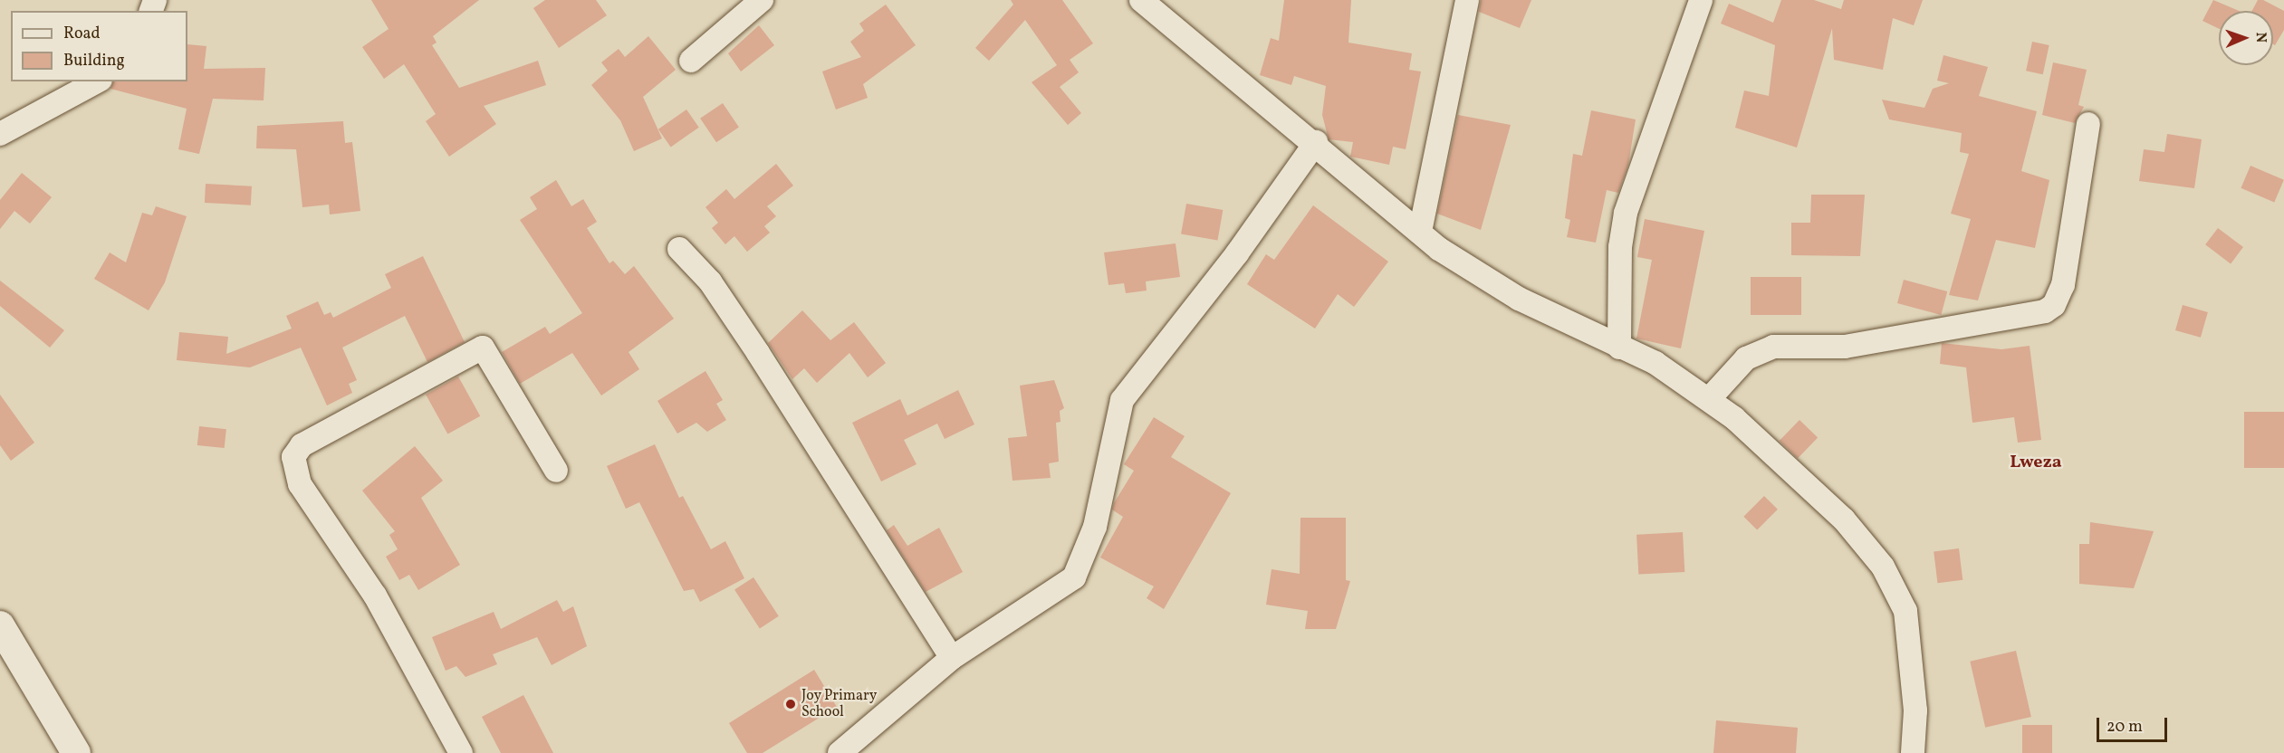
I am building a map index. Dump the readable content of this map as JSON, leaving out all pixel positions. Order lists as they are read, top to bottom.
{
  "districts": ["Lweza"],
  "places": ["Joy Primary School"],
  "legend": ["Road", "Building"],
  "scale_bar": "20 m",
  "north": "right"
}
